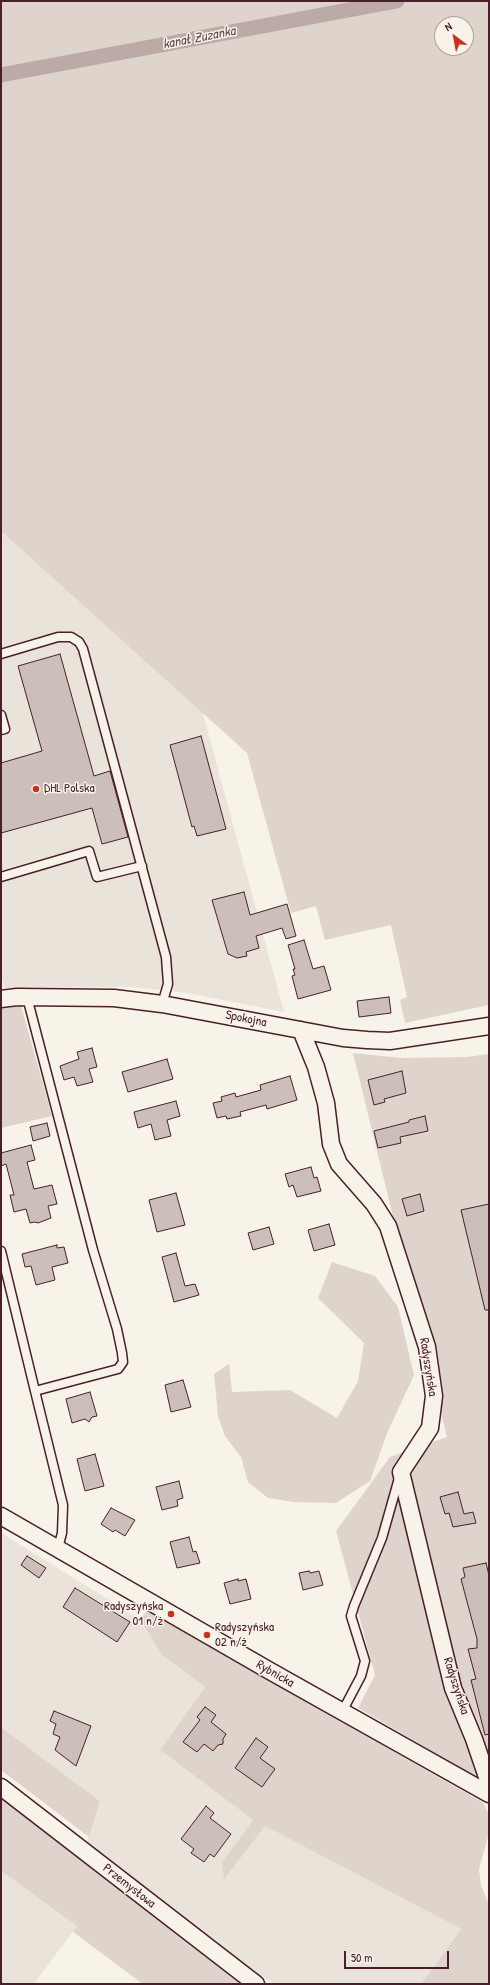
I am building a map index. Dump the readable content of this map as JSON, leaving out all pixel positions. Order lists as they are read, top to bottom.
{
  "streets": {
    "street": [
      "Spokojna",
      "Radyszyńska",
      "Rybnicka",
      "Przemysłowa"
    ]
  },
  "crossings": [
    ["Spokojna", "Radyszyńska"]
  ],
  "water": ["kanał Zuzanka"],
  "places": ["DHL Polska", "Radyszyńska 01 n/ż", "Radyszyńska 02 n/ż"],
  "scale_bar": "50 m",
  "north": "top left"
}
